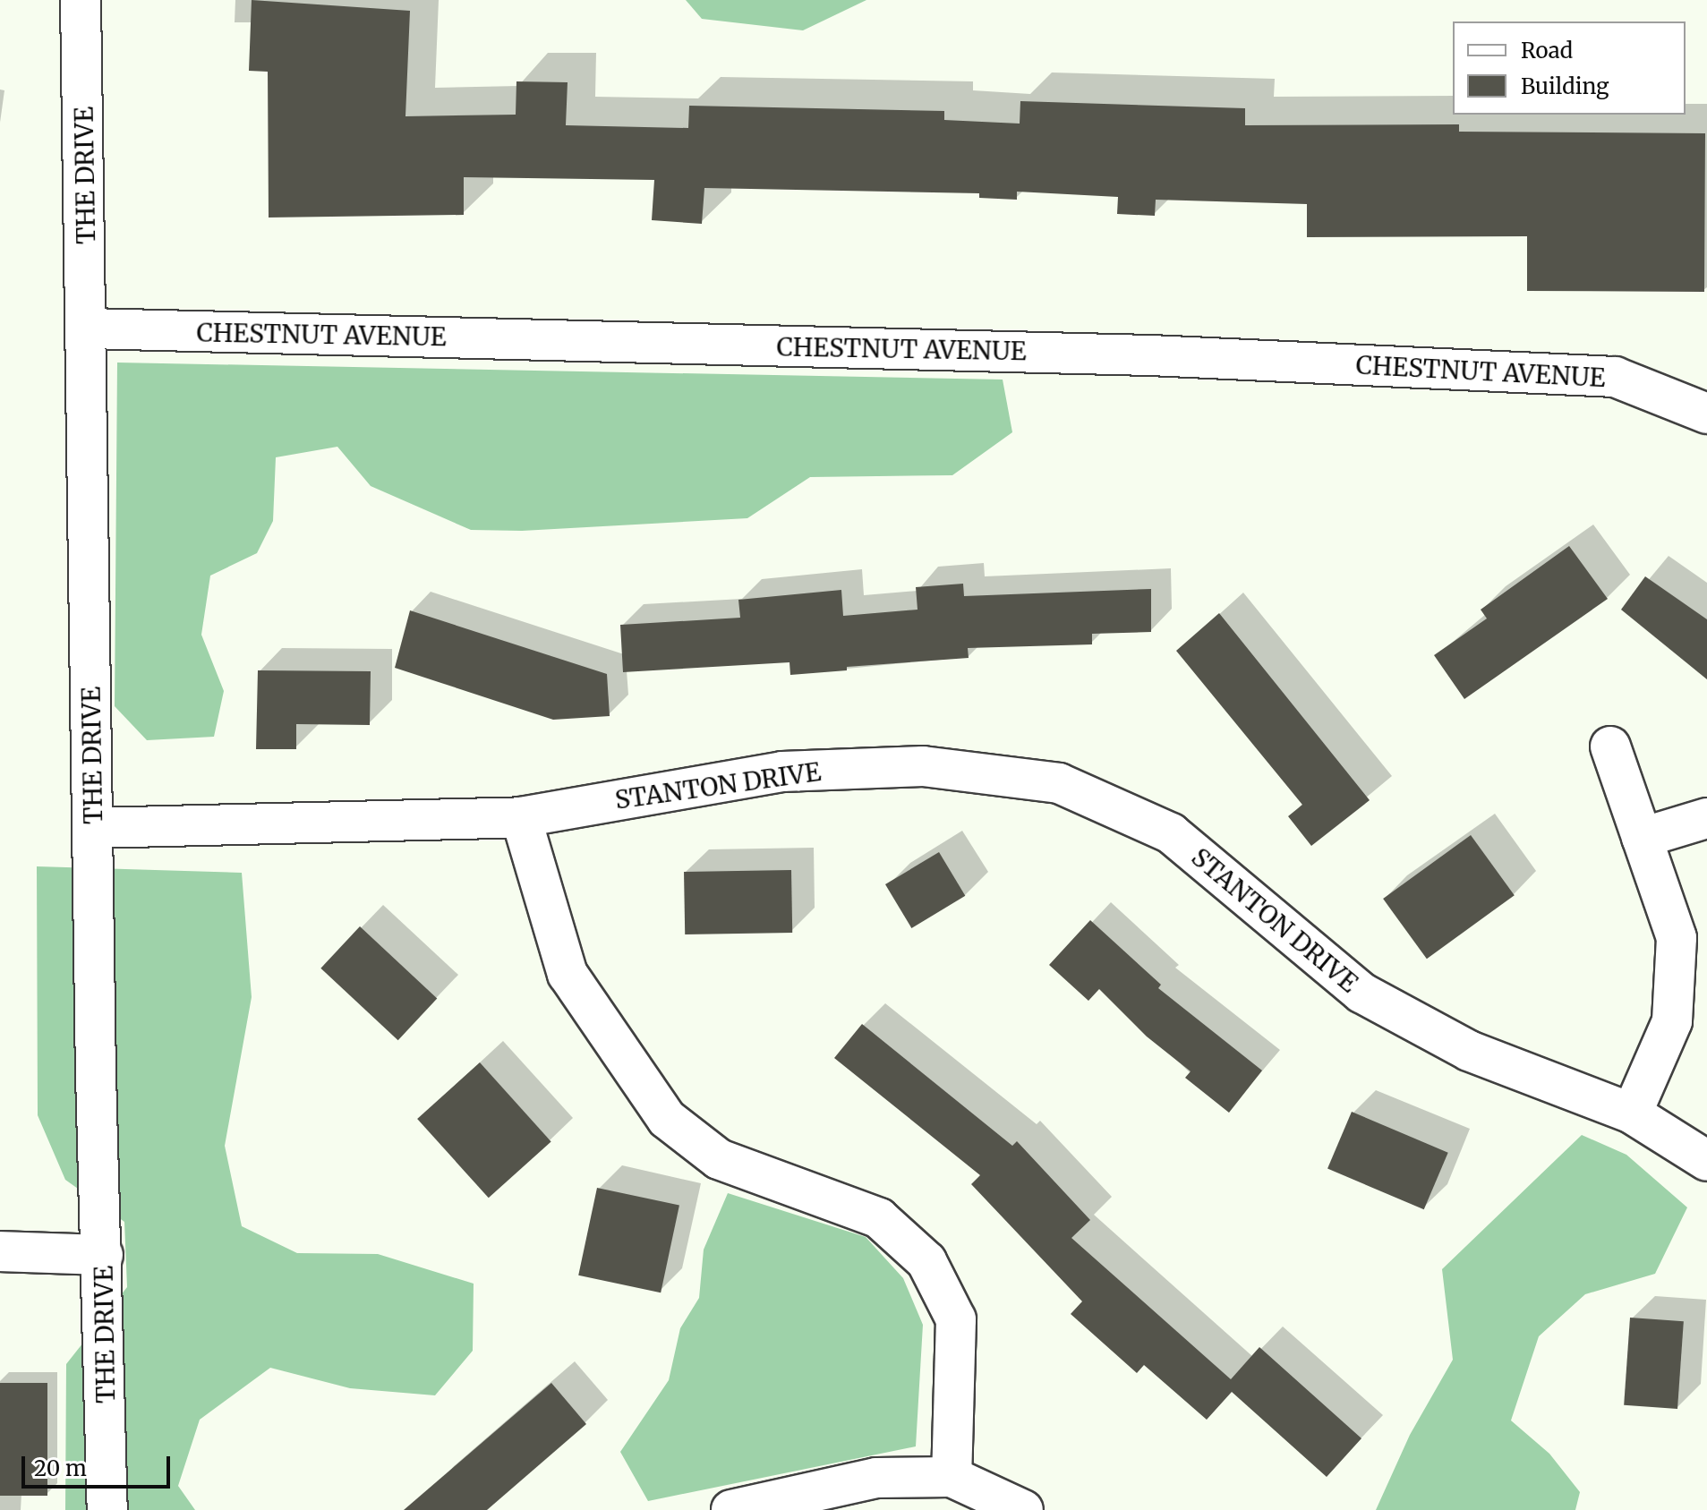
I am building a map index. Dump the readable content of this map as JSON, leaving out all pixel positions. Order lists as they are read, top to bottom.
{
  "streets": {
    "street": ["THE DRIVE", "CHESTNUT AVENUE", "STANTON DRIVE"]
  },
  "crossings": [
    ["THE DRIVE", "CHESTNUT AVENUE"],
    ["THE DRIVE", "STANTON DRIVE"]
  ],
  "legend": ["Road", "Building"],
  "scale_bar": "20 m"
}
